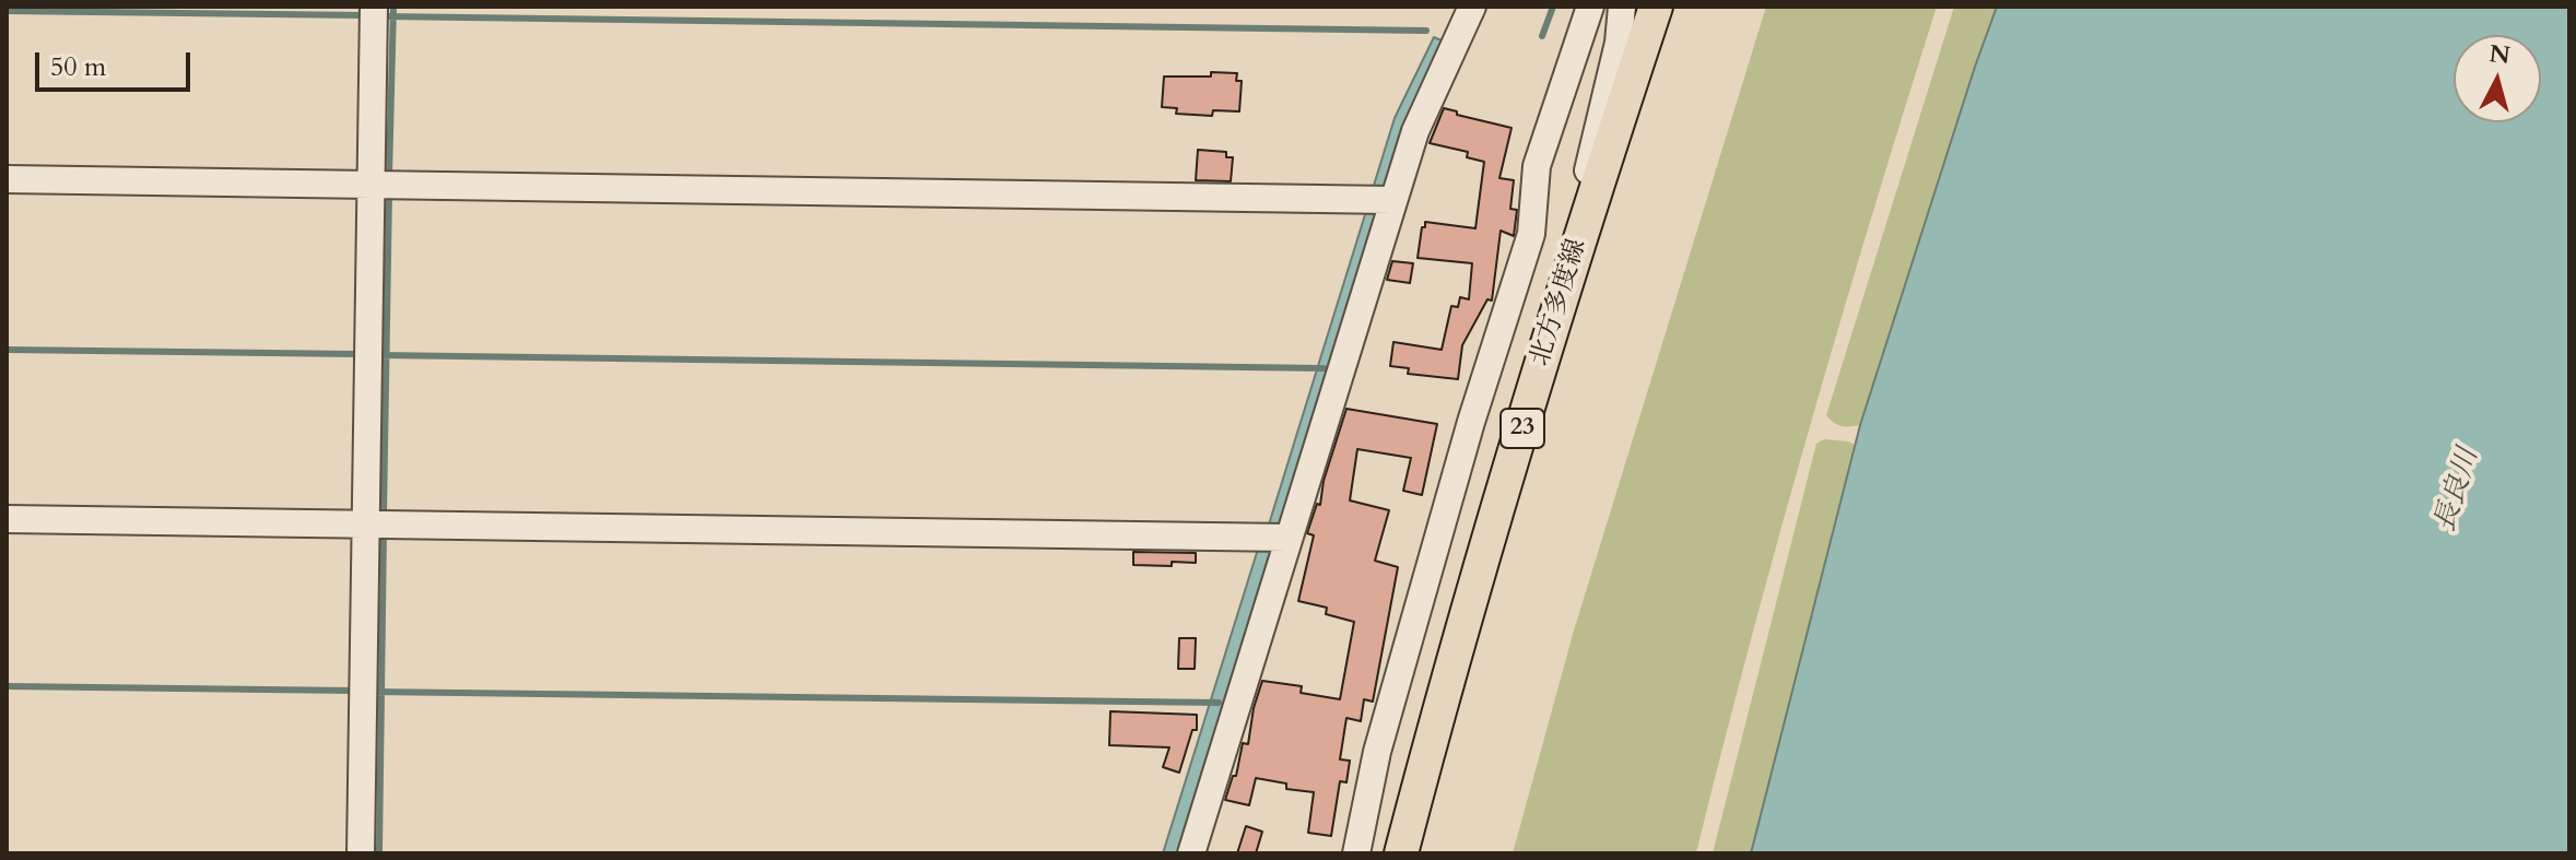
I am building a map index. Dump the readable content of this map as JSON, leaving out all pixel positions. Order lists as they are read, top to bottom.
{
  "streets": {
    "main road": ["北方多度線", "23"]
  },
  "water": ["長良川"],
  "scale_bar": "50 m",
  "north": "top"
}
